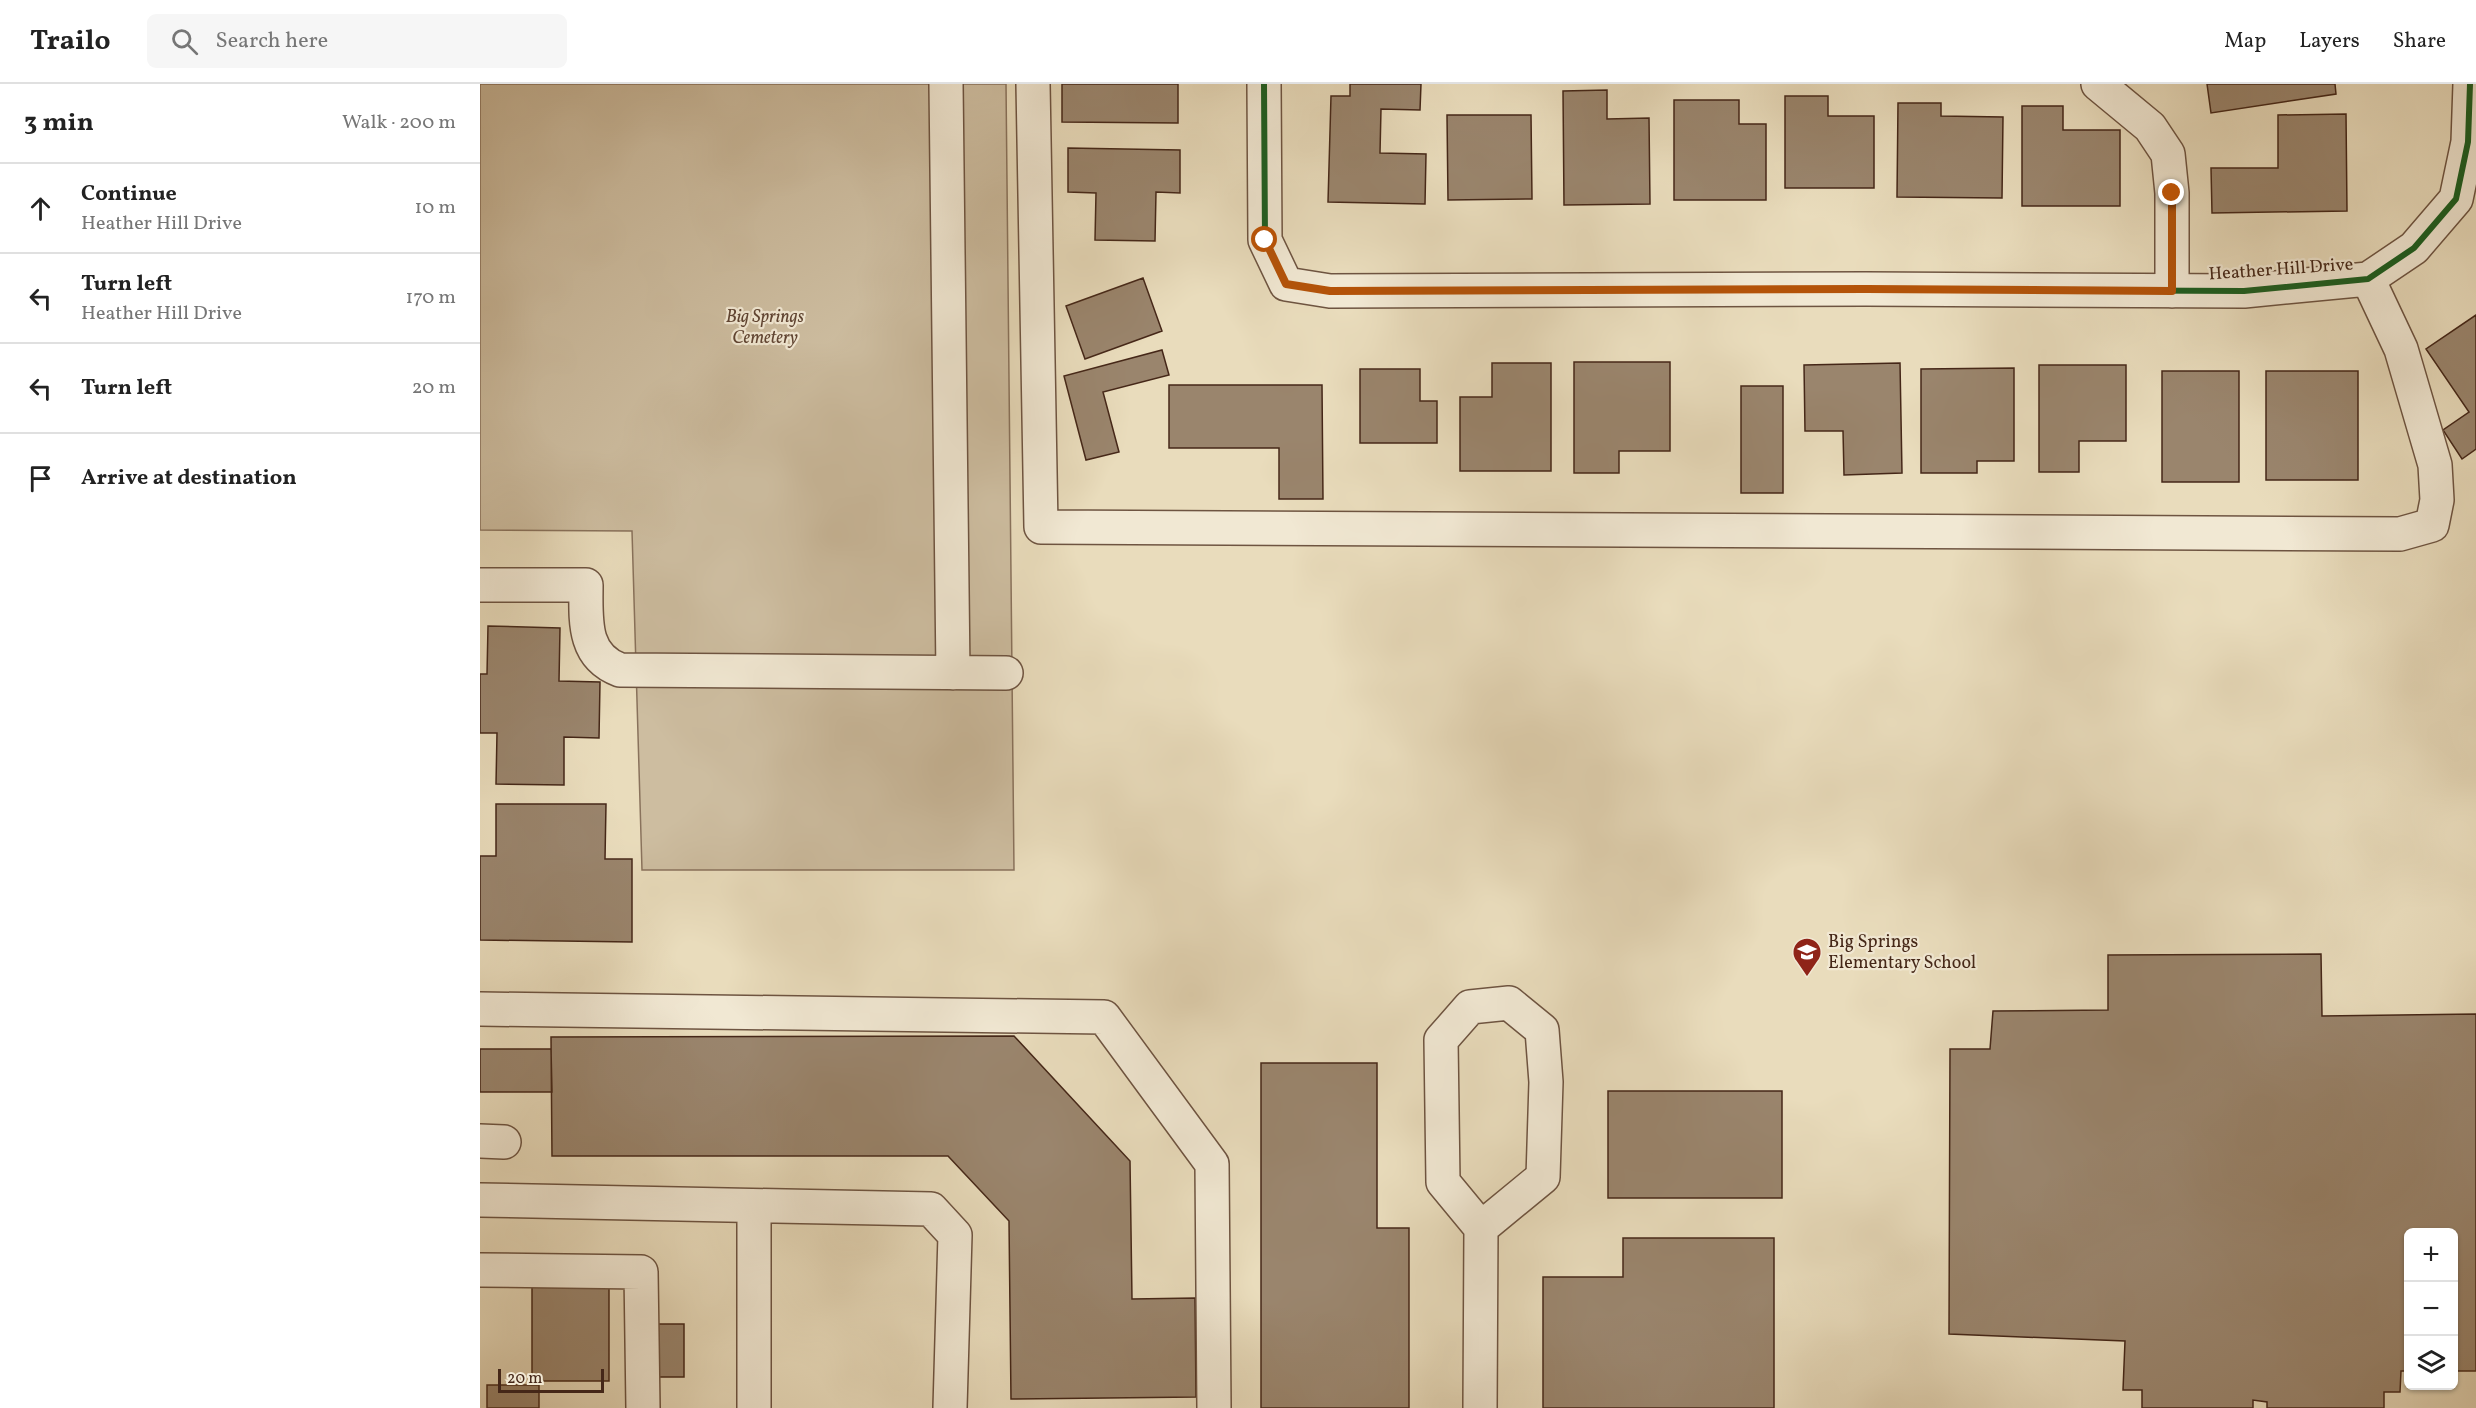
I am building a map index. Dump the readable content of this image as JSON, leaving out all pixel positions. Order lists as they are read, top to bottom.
{
  "streets": {
    "street": ["Heather Hill Drive"]
  },
  "parks": ["Big Springs Cemetery"],
  "places": {
    "school or university": ["Big Springs Elementary School"]
  },
  "scale_bar": "20 m",
  "page": {
    "header": "Trailo",
    "search": "Search here",
    "nav": ["Map", "Layers", "Share"],
    "heading": ["3 min", "Walk · 200 m"],
    "list": [
      ["Continue", "Heather Hill Drive", "10 m"],
      ["Turn left", "Heather Hill Drive", "170 m"],
      ["Turn left", "20 m"],
      "Arrive at destination"
    ],
    "map_buttons": ["+", "−"],
    "scale": "20 m"
  }
}
